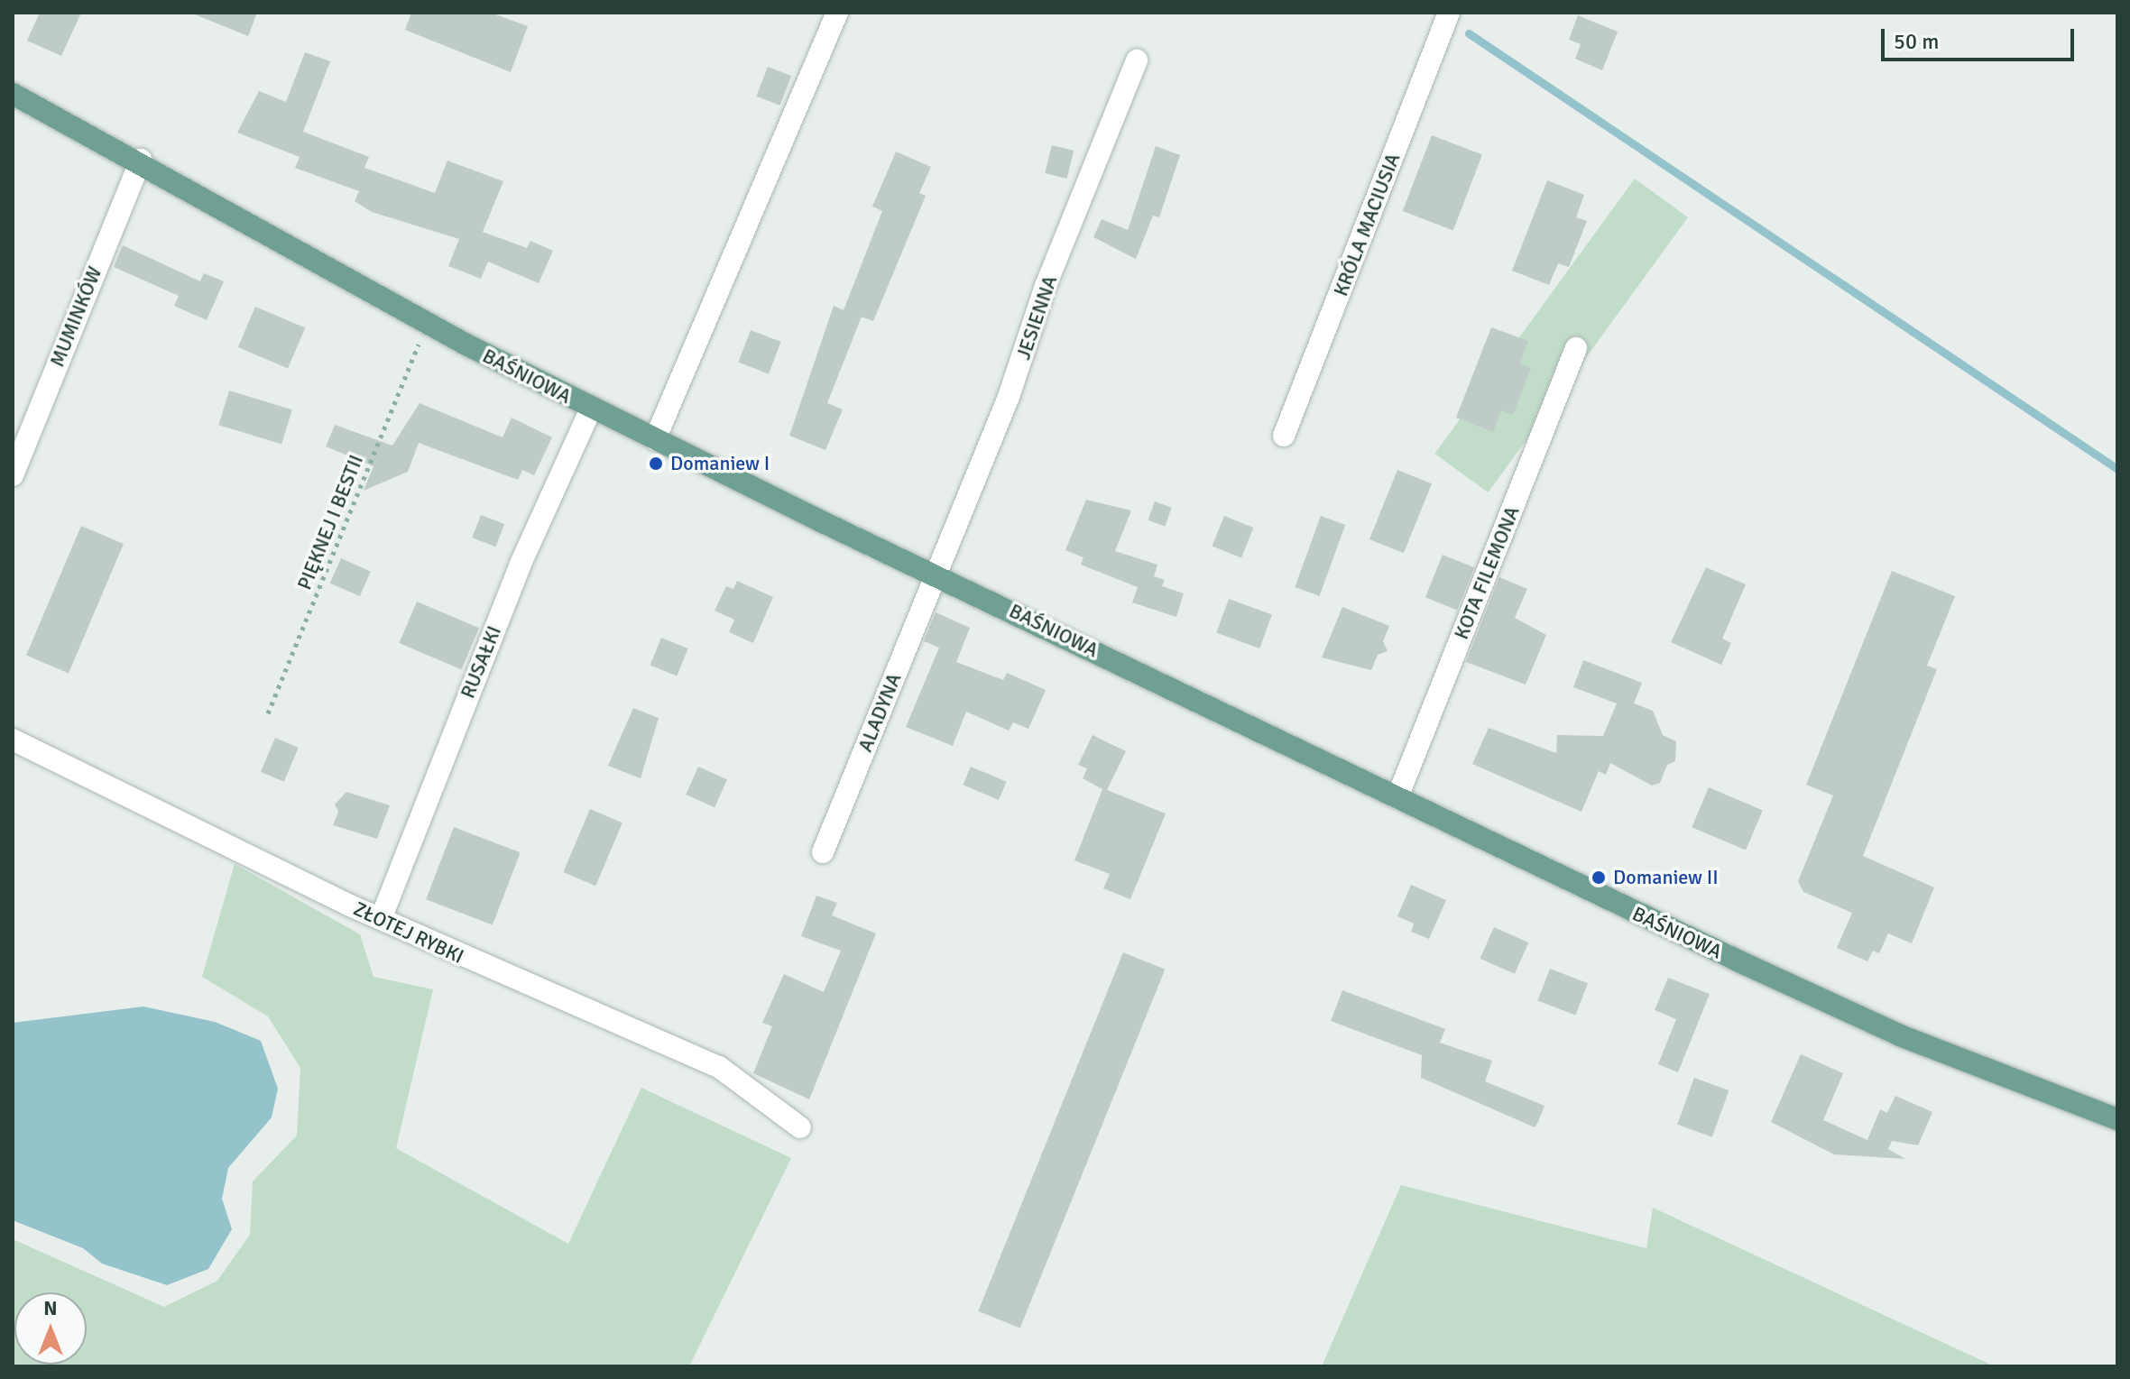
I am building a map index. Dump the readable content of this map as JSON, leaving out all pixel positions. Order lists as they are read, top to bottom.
{
  "streets": {
    "main road": ["BAŚNIOWA"],
    "street": [
      "KRÓLA MACIUSIA",
      "MUMINKÓW",
      "JESIENNA",
      "KOTA FILEMONA",
      "RUSAŁKI",
      "ALADYNA",
      "ZŁOTEJ RYBKI"
    ],
    "path": ["PIĘKNEJ I BESTII"]
  },
  "crossings": [
    ["MUMINKÓW", "BAŚNIOWA"],
    ["JESIENNA", "BAŚNIOWA"],
    ["JESIENNA", "ALADYNA"],
    ["BAŚNIOWA", "KOTA FILEMONA"],
    ["BAŚNIOWA", "RUSAŁKI"],
    ["BAŚNIOWA", "ALADYNA"],
    ["RUSAŁKI", "ZŁOTEJ RYBKI"]
  ],
  "places": ["Domaniew I", "Domaniew II"],
  "scale_bar": "50 m",
  "north": "top"
}
